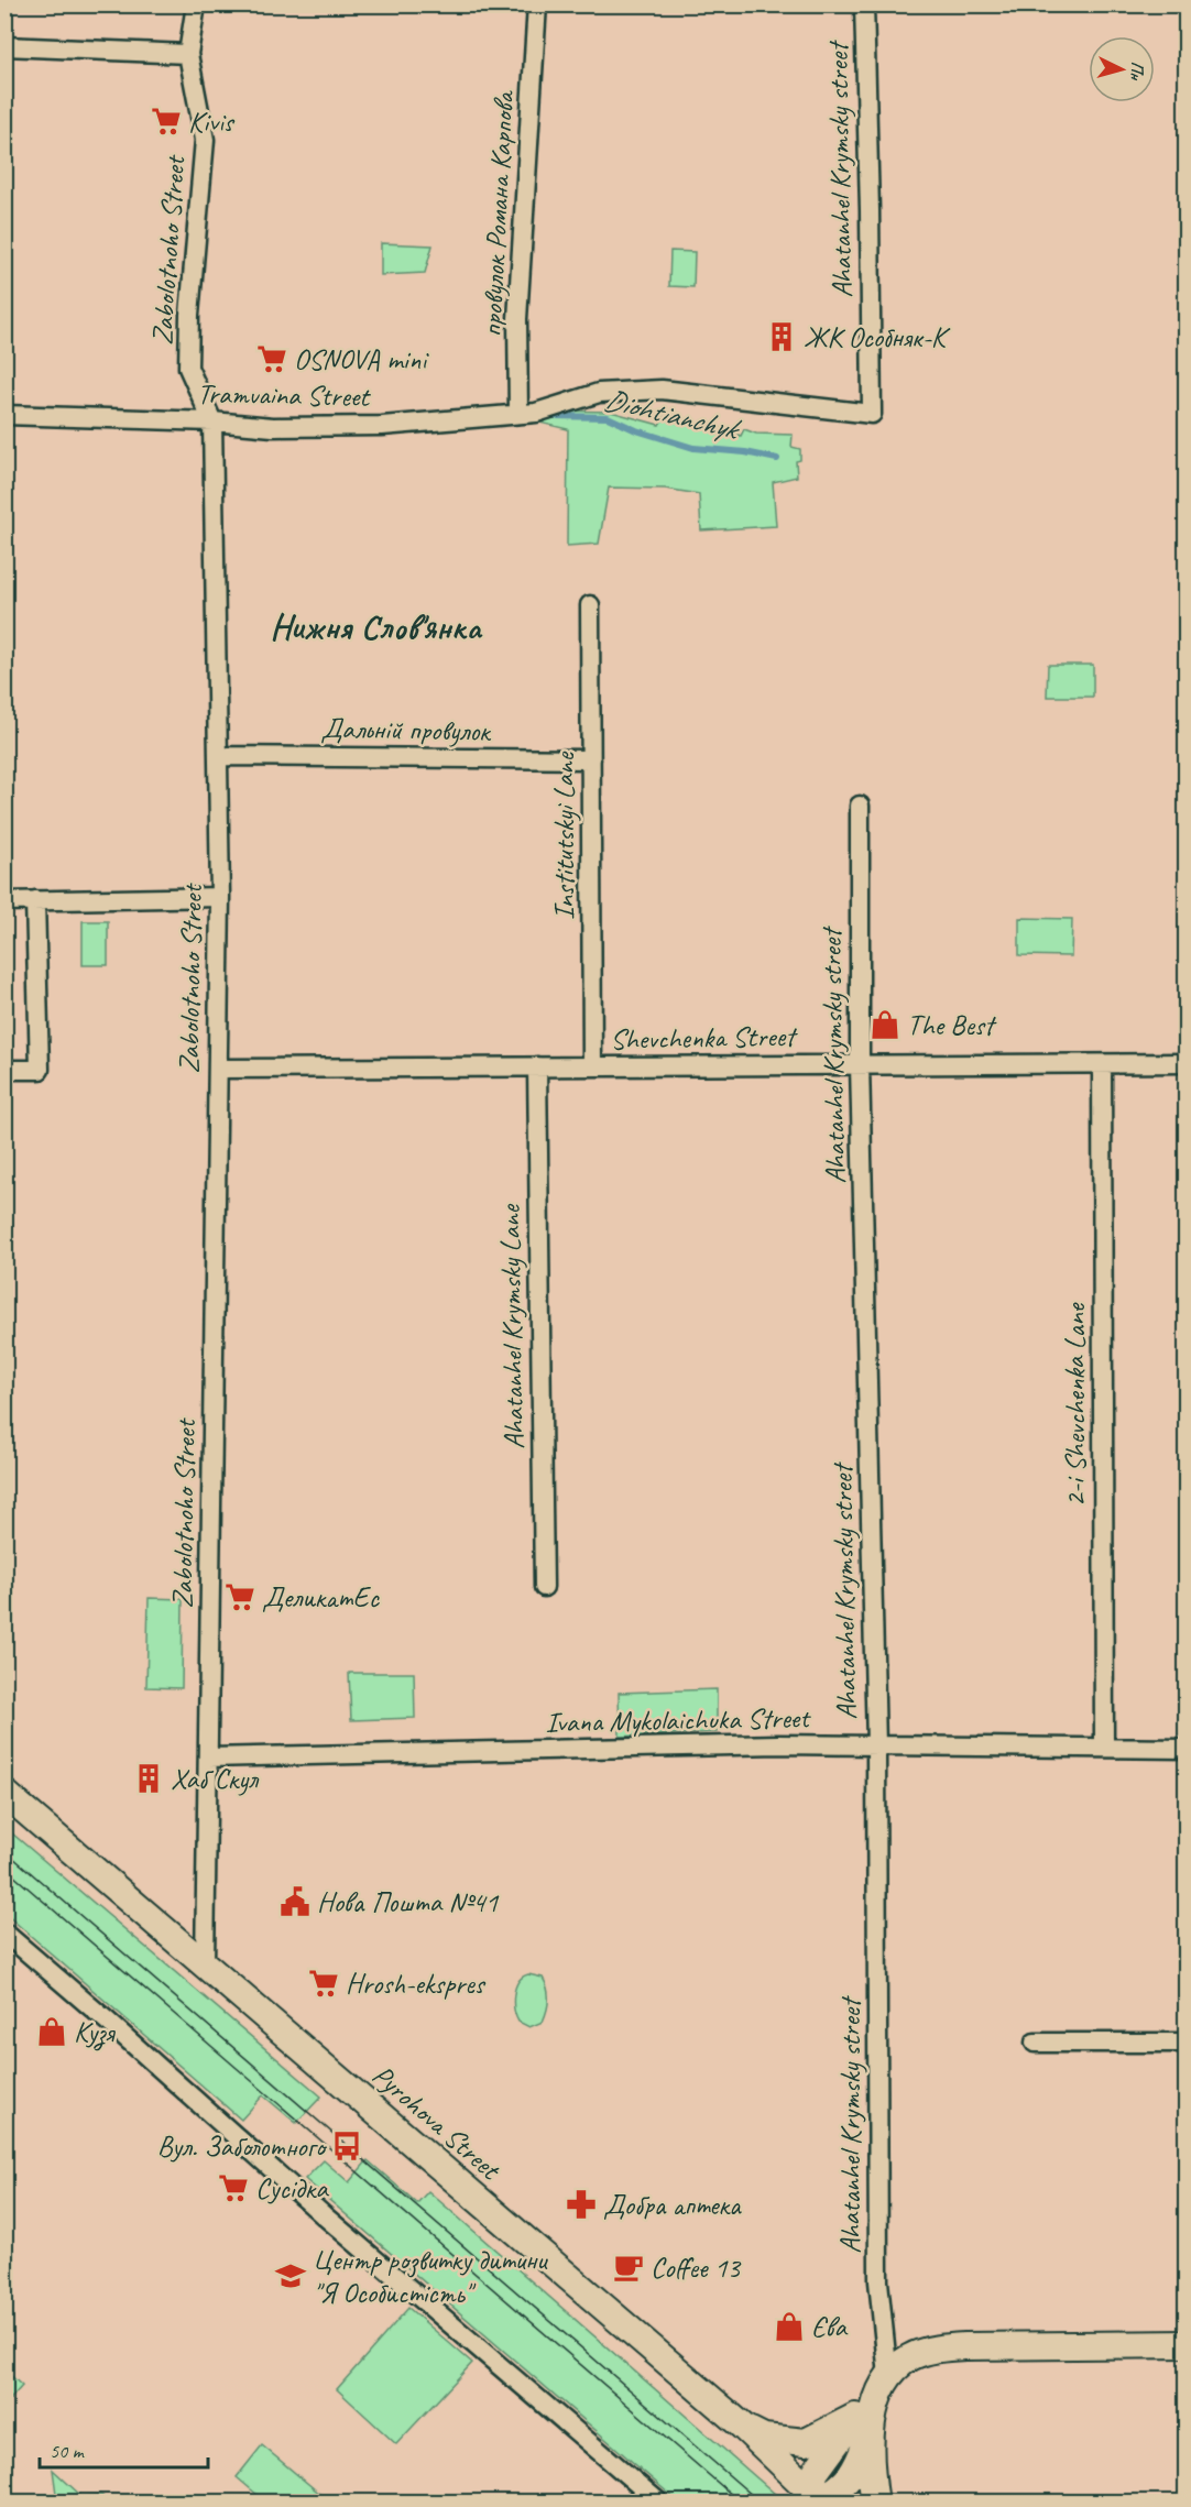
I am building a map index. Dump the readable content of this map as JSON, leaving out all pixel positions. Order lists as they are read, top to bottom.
{
  "streets": {
    "main road": ["Pyrohova Street"],
    "street": [
      "Ahatanhel Krymsky street",
      "провулок Романа Карпова",
      "Zabolotnoho Street",
      "Tramvaina Street",
      "Дальній провулок",
      "Institutskyi Lane",
      "Shevchenka Street",
      "Ahatanhel Krymsky Lane",
      "2-i Shevchenka Lane",
      "Ivana Mykolaichuka Street"
    ]
  },
  "crossings": [
    ["Ahatanhel Krymsky street", "Tramvaina Street"],
    ["Ahatanhel Krymsky street", "Shevchenka Street"],
    ["Ahatanhel Krymsky street", "Ivana Mykolaichuka Street"],
    ["провулок Романа Карпова", "Tramvaina Street"],
    ["Zabolotnoho Street", "Tramvaina Street"],
    ["Zabolotnoho Street", "Дальній провулок"],
    ["Zabolotnoho Street", "Shevchenka Street"],
    ["Zabolotnoho Street", "Ivana Mykolaichuka Street"],
    ["Zabolotnoho Street", "Pyrohova Street"],
    ["Дальній провулок", "Institutskyi Lane"],
    ["Institutskyi Lane", "Shevchenka Street"],
    ["Shevchenka Street", "Ahatanhel Krymsky Lane"],
    ["Shevchenka Street", "2-i Shevchenka Lane"],
    ["2-i Shevchenka Lane", "Ivana Mykolaichuka Street"]
  ],
  "districts": ["Нижня Слов'янка"],
  "water": ["Diohtianchyk"],
  "places": {
    "supermarket": [
      "Kivis",
      "OSNOVA mini",
      "ДеликатЕс",
      "Hrosh-ekspres",
      "Сусідка"
    ],
    "building": ["ЖК Особняк-К", "Хаб Скул"],
    "shop": ["The Best", "Кузя", "Єва"],
    "public building": ["Нова Пошта №41"],
    "bus stop": ["Вул. Заболотного"],
    "pharmacy": ["Добра аптека"],
    "cafe": ["Coffee 13"],
    "school or university": ["Центр розвитку дитини \"Я Особистість\""]
  },
  "scale_bar": "50 m",
  "north": "right"
}
